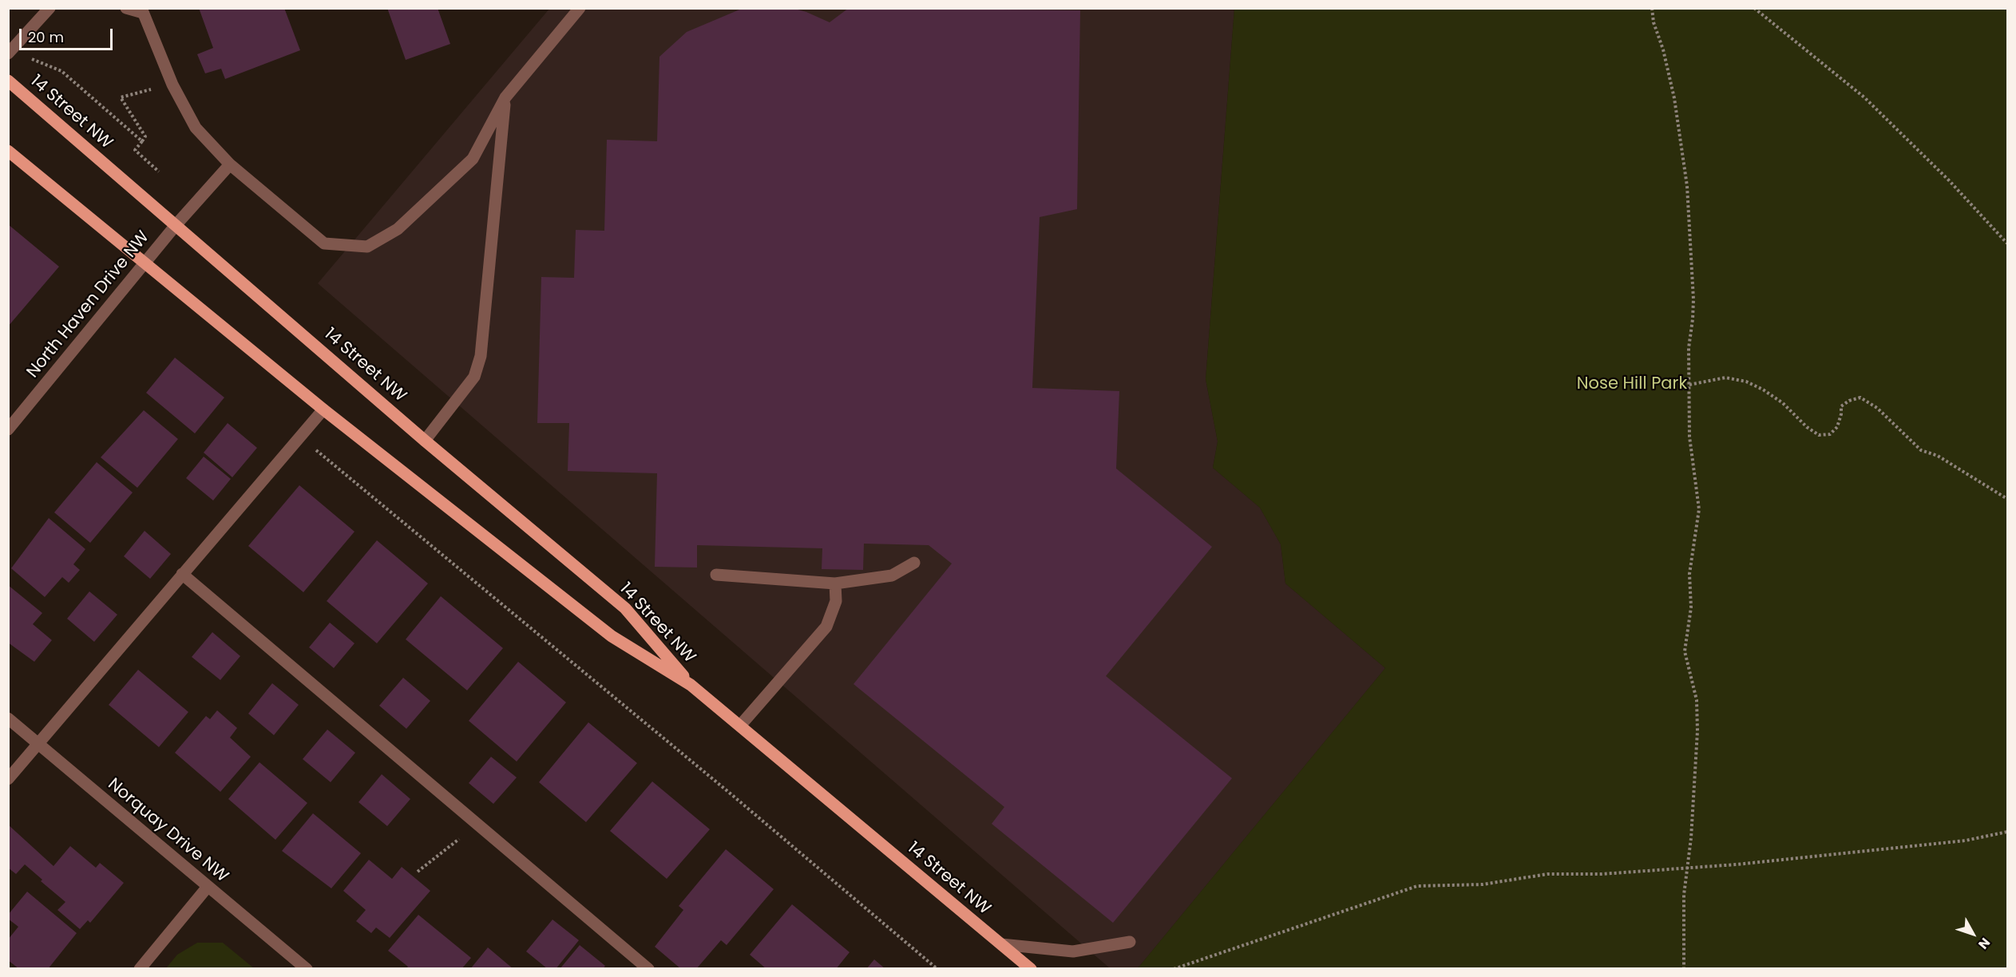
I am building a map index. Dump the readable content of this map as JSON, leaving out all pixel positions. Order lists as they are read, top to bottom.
{
  "streets": {
    "main road": ["14 Street NW"],
    "street": ["North Haven Drive NW", "Norquay Drive NW"]
  },
  "crossings": [
    ["14 Street NW", "North Haven Drive NW"]
  ],
  "parks": ["Nose Hill Park"],
  "scale_bar": "20 m",
  "north": "bottom right"
}
